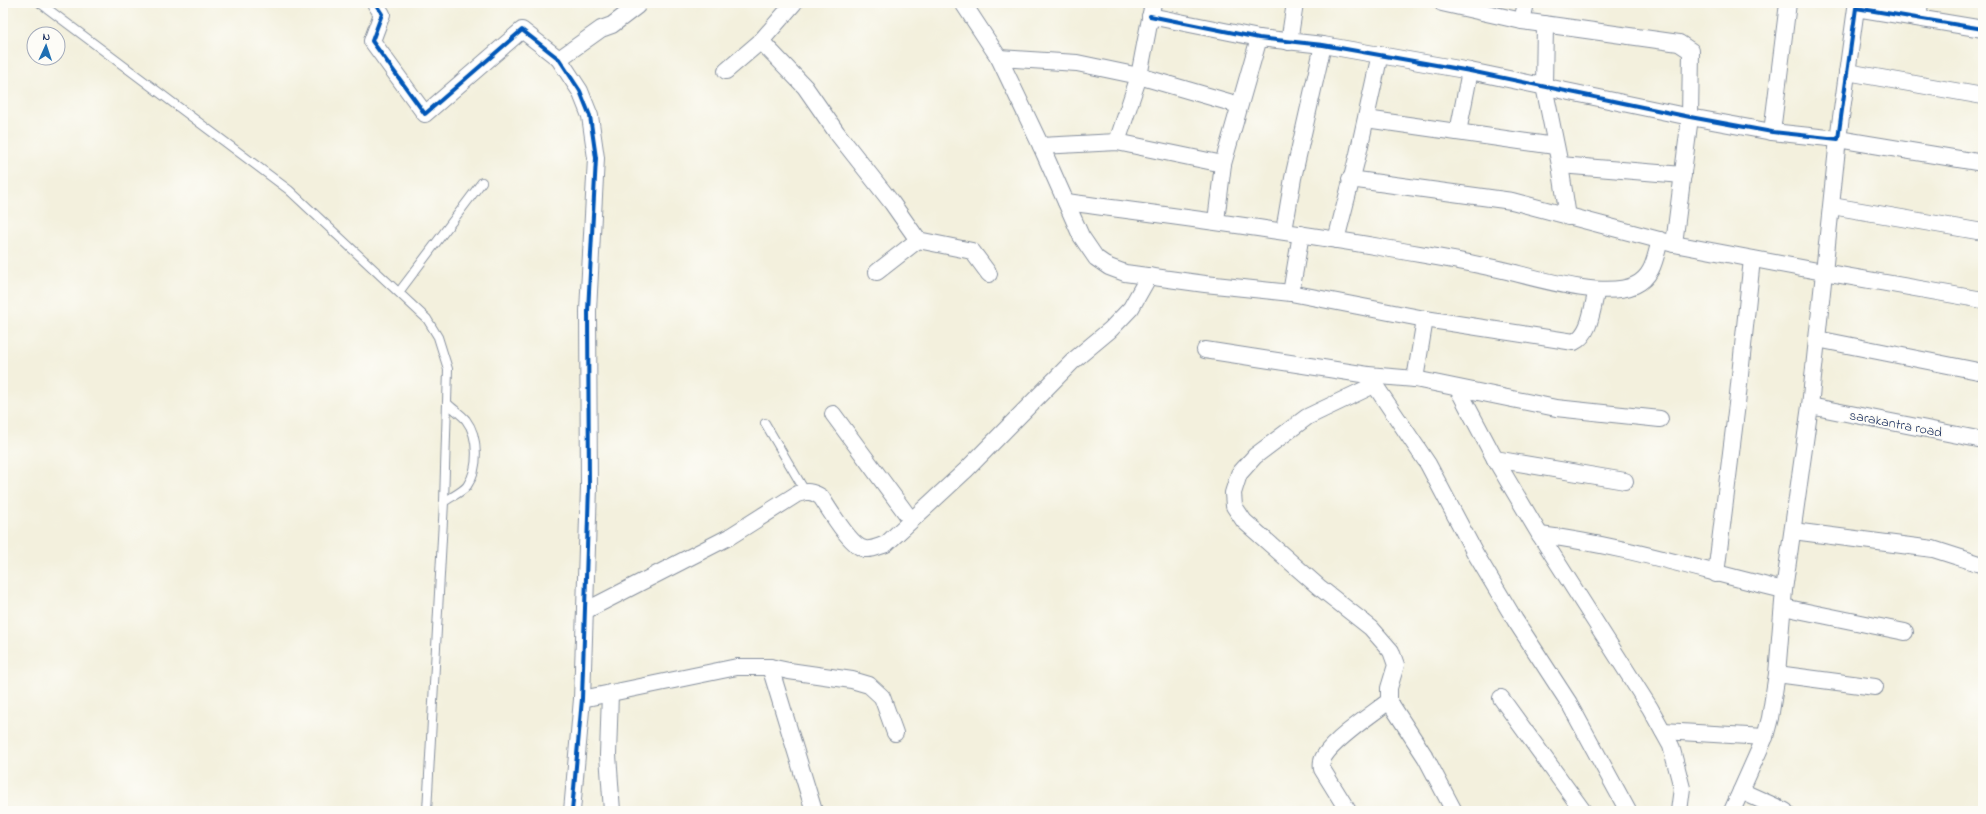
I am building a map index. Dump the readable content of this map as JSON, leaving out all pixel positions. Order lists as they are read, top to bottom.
{
  "streets": {
    "street": ["sarakantra road"]
  },
  "north": "top"
}
